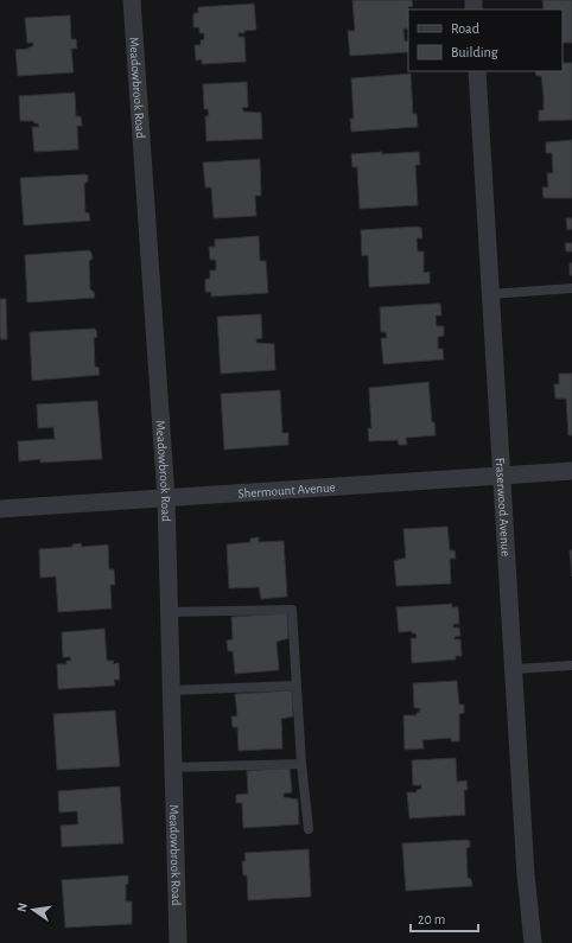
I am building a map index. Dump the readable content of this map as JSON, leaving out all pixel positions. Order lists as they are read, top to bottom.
{
  "streets": {
    "street": ["Meadowbrook Road", "Shermount Avenue", "Fraserwood Avenue"]
  },
  "crossings": [
    ["Meadowbrook Road", "Shermount Avenue"],
    ["Shermount Avenue", "Fraserwood Avenue"]
  ],
  "legend": ["Road", "Building"],
  "scale_bar": "20 m",
  "north": "left"
}
